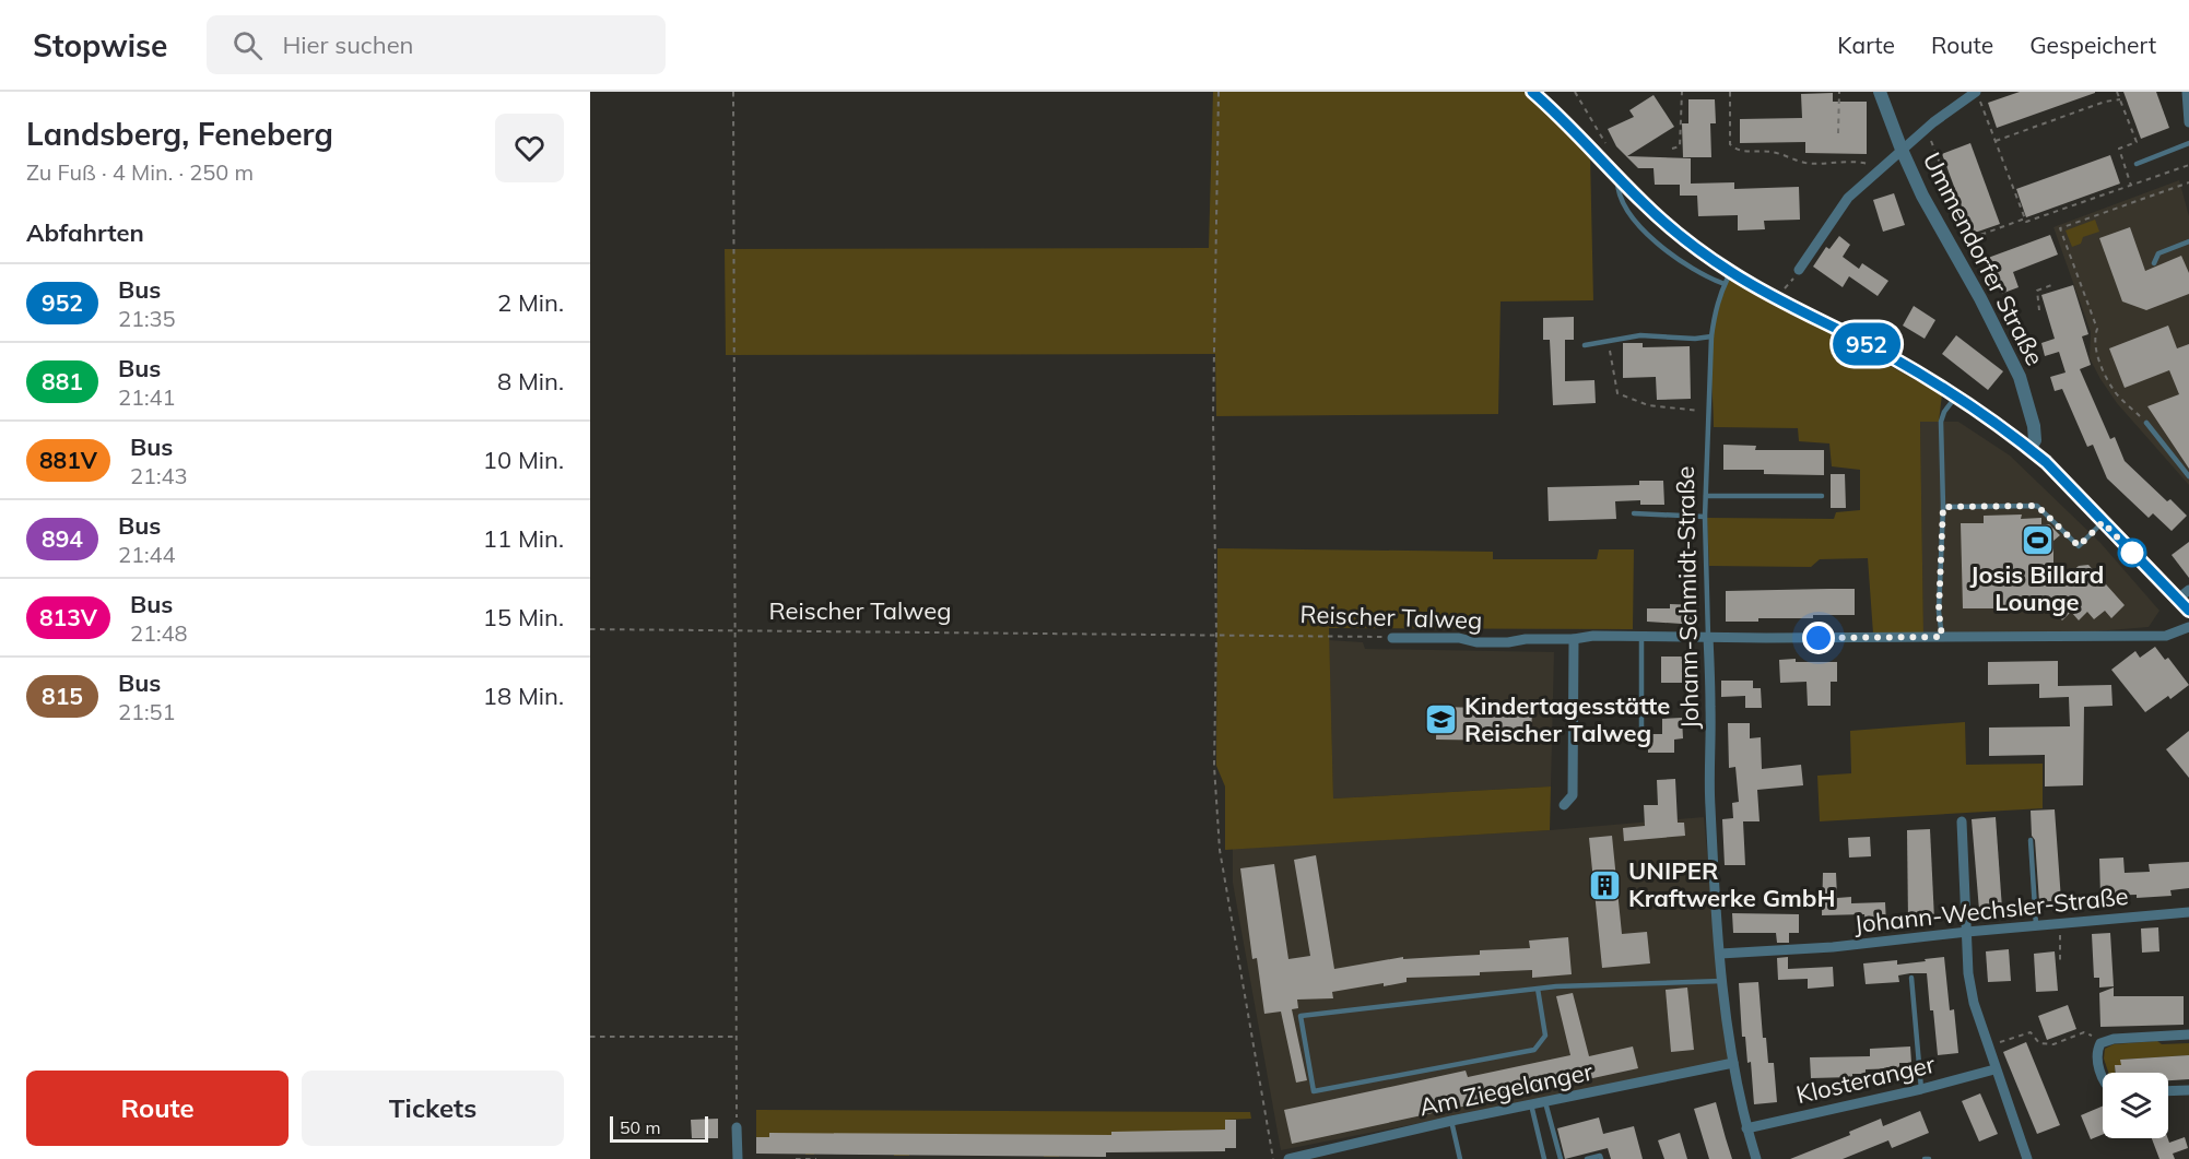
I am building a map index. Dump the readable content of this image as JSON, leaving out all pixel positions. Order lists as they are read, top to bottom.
{
  "streets": {
    "street": [
      "Ummendorfer Straße",
      "Johann-Schmidt-Straße",
      "Reischer Talweg",
      "Johann-Wechsler-Straße",
      "Klosteranger",
      "Am Ziegelanger"
    ]
  },
  "crossings": [
    ["Johann-Schmidt-Straße", "Reischer Talweg"],
    ["Johann-Schmidt-Straße", "Johann-Wechsler-Straße"],
    ["Johann-Schmidt-Straße", "Klosteranger"],
    ["Johann-Schmidt-Straße", "Am Ziegelanger"]
  ],
  "places": {
    "sports": ["Josis Billard Lounge"],
    "school or university": ["Kindertagesstätte Reischer Talweg"],
    "building": ["UNIPER Kraftwerke GmbH"]
  },
  "lines": ["bus line 952"],
  "scale_bar": "50 m",
  "page": {
    "header": "Stopwise",
    "search": "Hier suchen",
    "nav": ["Karte", "Route", "Gespeichert"],
    "heading": [
      ["Landsberg, Feneberg", "Zu Fuß · 4 Min. · 250 m"],
      "Abfahrten"
    ],
    "on_map": "952",
    "list": [
      {
        "mark": "952",
        "name": "Bus",
        "note": "21:35",
        "value": "2 Min."
      },
      {
        "mark": "881",
        "name": "Bus",
        "note": "21:41",
        "value": "8 Min."
      },
      {
        "mark": "881V",
        "name": "Bus",
        "note": "21:43",
        "value": "10 Min."
      },
      {
        "mark": "894",
        "name": "Bus",
        "note": "21:44",
        "value": "11 Min."
      },
      {
        "mark": "813V",
        "name": "Bus",
        "note": "21:48",
        "value": "15 Min."
      },
      {
        "mark": "815",
        "name": "Bus",
        "note": "21:51",
        "value": "18 Min."
      }
    ],
    "buttons": ["Route", "Tickets"],
    "scale": "50 m"
  }
}
